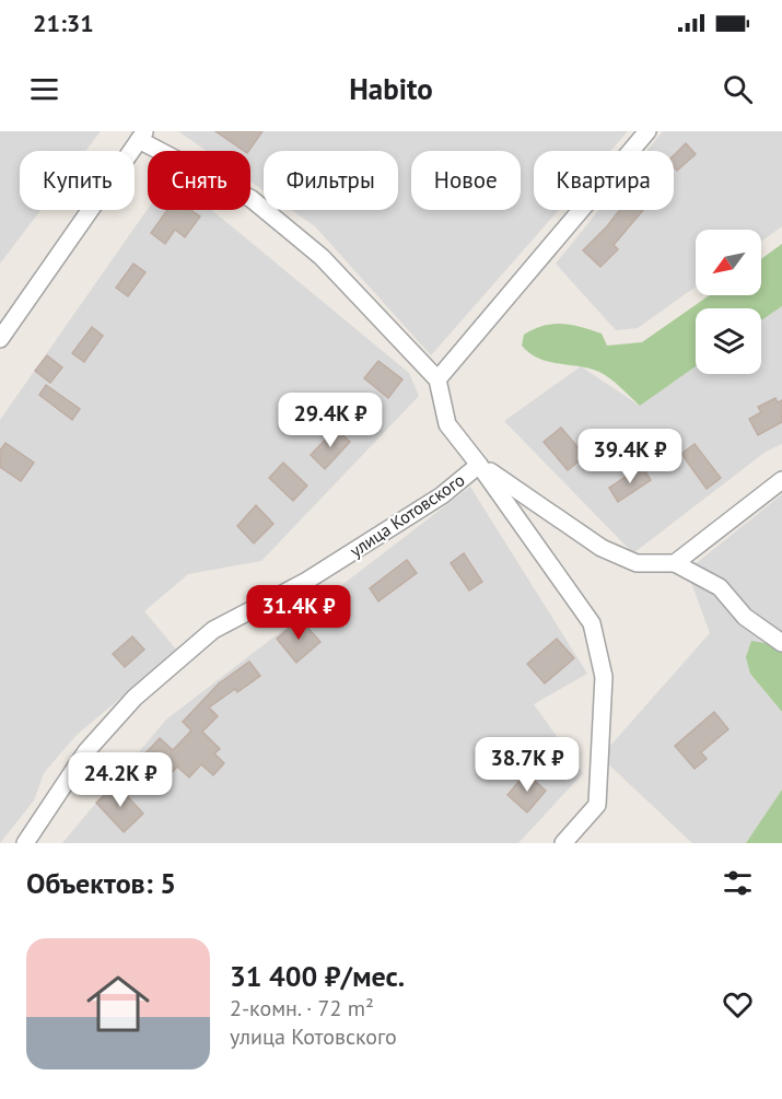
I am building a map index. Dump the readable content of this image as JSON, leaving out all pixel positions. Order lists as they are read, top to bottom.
{
  "streets": {
    "street": ["улица Котовского"]
  },
  "north": "bottom left",
  "page": {
    "status": "21:31",
    "header": "Habito",
    "chip": [
      "Купить",
      "Снять",
      "Фильтры",
      "Новое",
      "Квартира"
    ],
    "price": [
      "29.4K ₽",
      "39.4K ₽",
      "31.4K ₽",
      "38.7K ₽",
      "24.2K ₽"
    ],
    "heading": "Объектов: 5",
    "list": [
      {
        "name": "31 400 ₽/мес.",
        "note": "2-комн. · 72 m² · улица Котовского"
      }
    ]
  }
}
